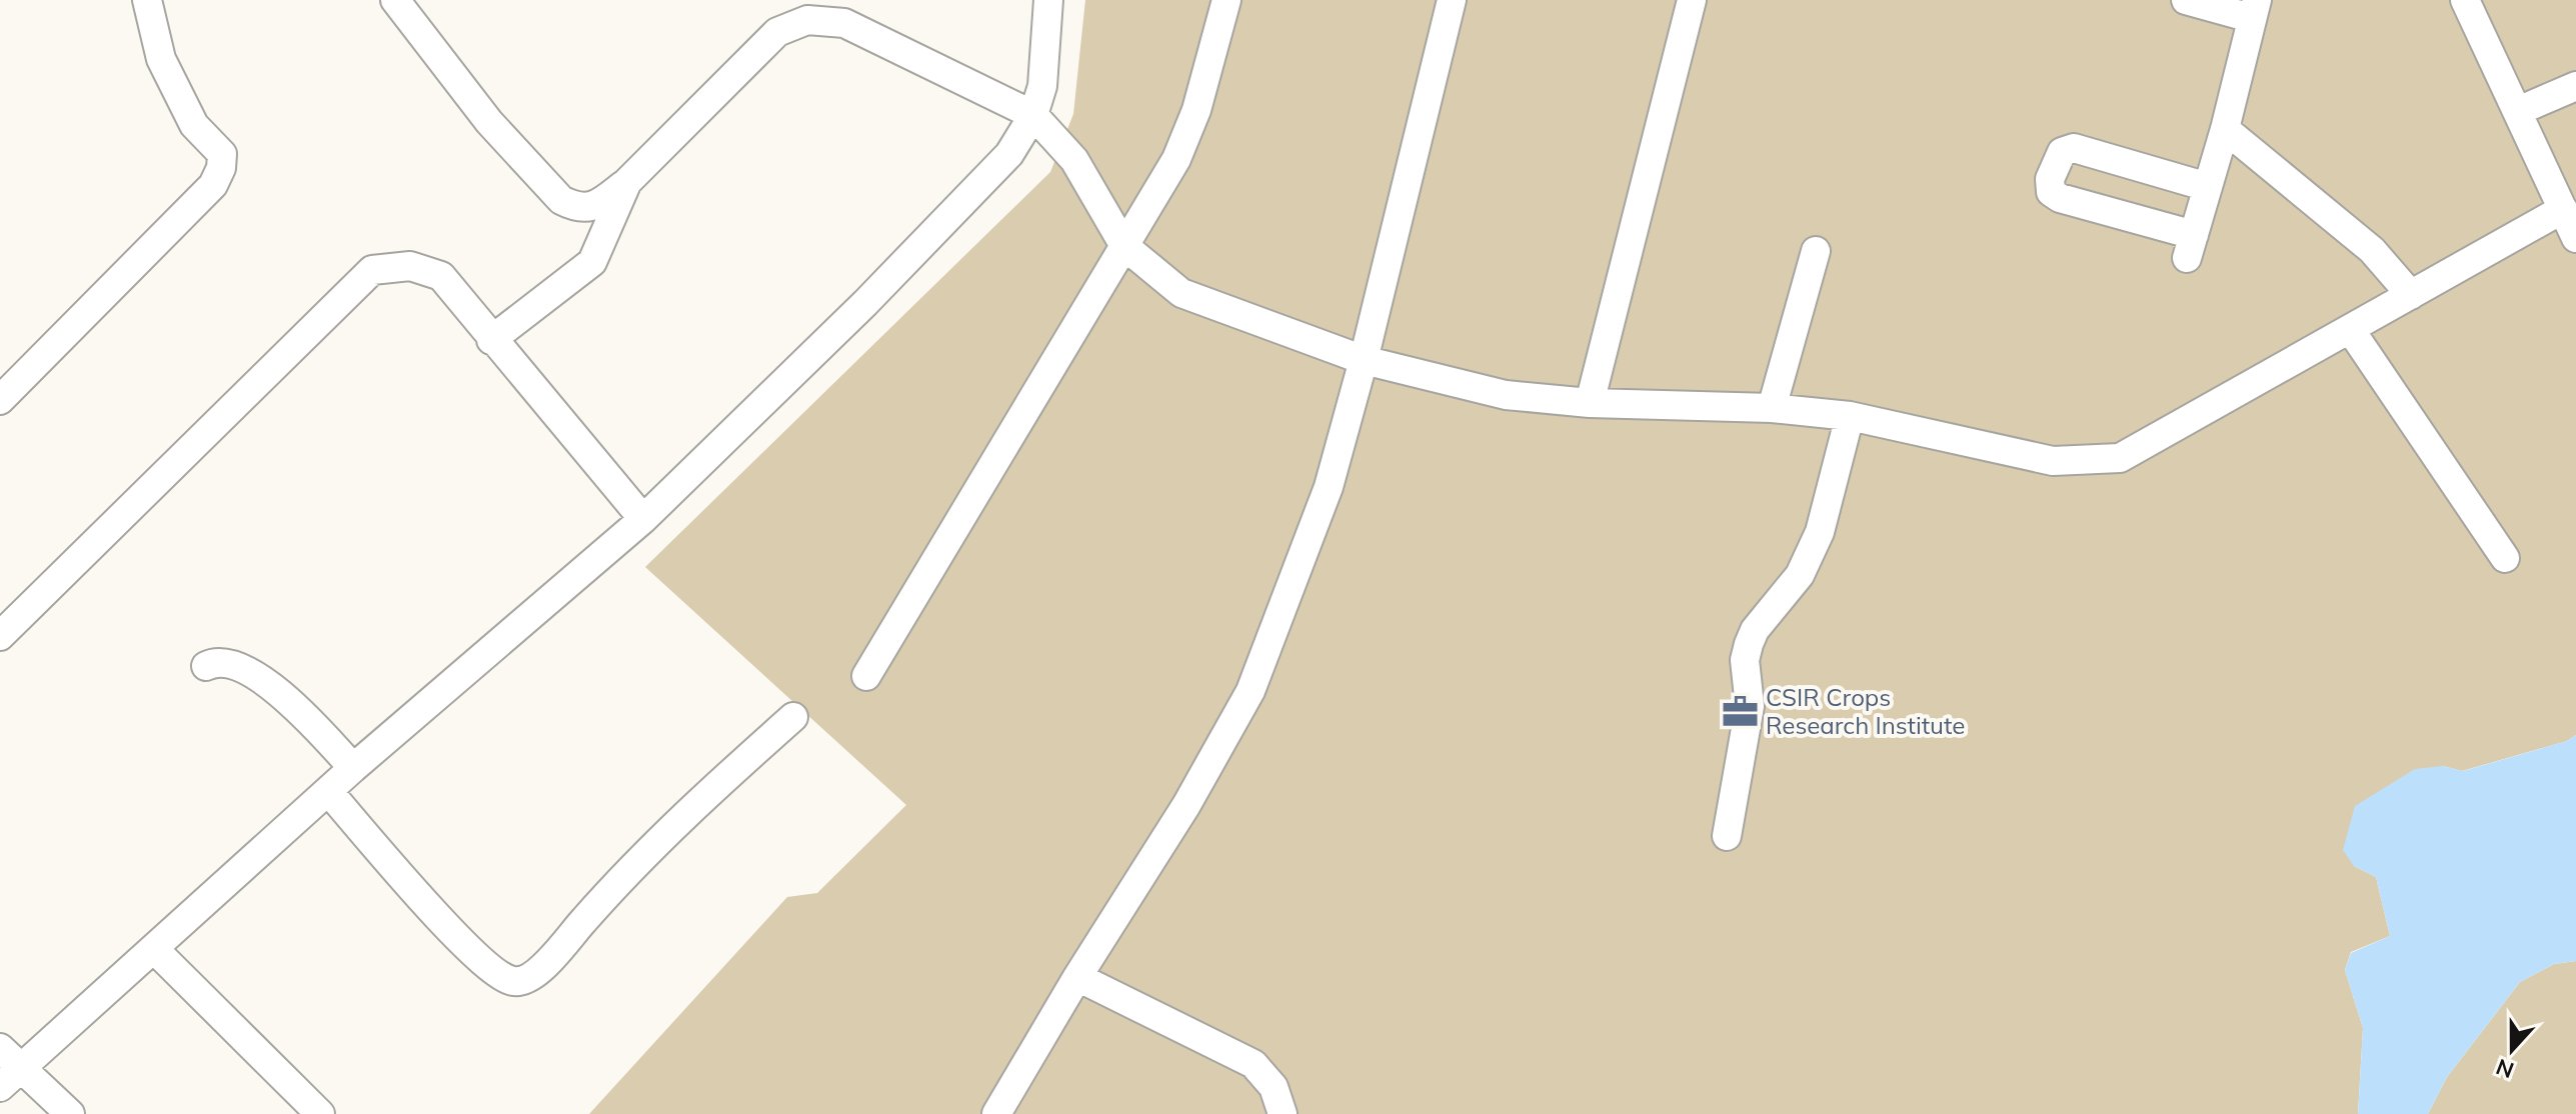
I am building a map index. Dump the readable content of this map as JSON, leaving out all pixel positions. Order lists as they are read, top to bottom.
{
  "places": {
    "office": ["CSIR Crops Research Institute"]
  },
  "north": "bottom"
}
